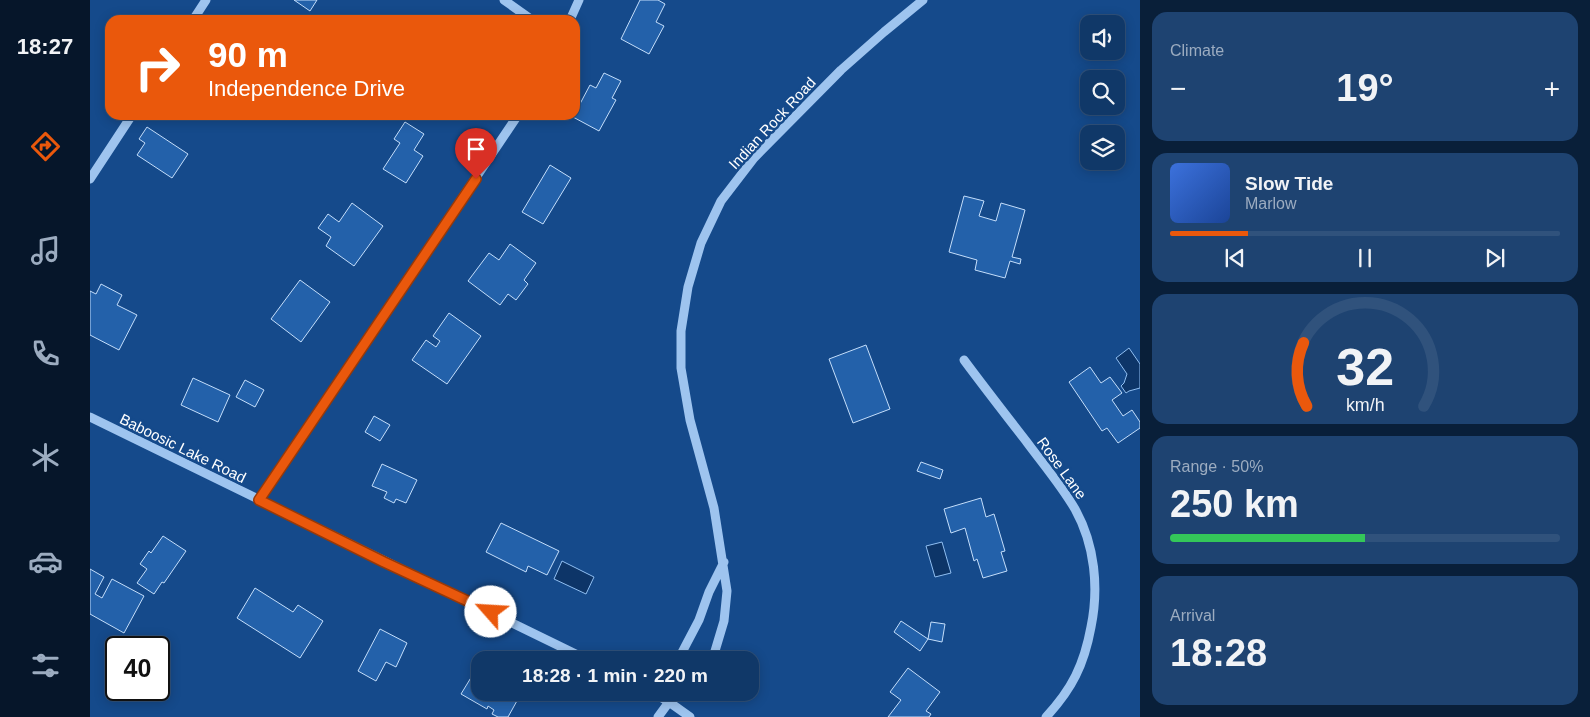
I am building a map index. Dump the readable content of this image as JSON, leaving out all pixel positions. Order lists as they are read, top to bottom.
{
  "streets": {
    "street": ["Indian Rock Road", "Baboosic Lake Road", "Rose Lane"]
  },
  "page": {
    "tabs": "18:27",
    "tile": [
      "Climate",
      ["Range · 50%", "250 km"],
      ["Arrival", "18:28"]
    ],
    "turn": ["90 m", "Independence Drive"],
    "heat": ["−", "19°", "+"],
    "song": ["Slow Tide", "Marlow"],
    "limit": "40",
    "trip": "18:28 · 1 min · 220 m",
    "gauge": ["32", "km/h"]
  }
}
